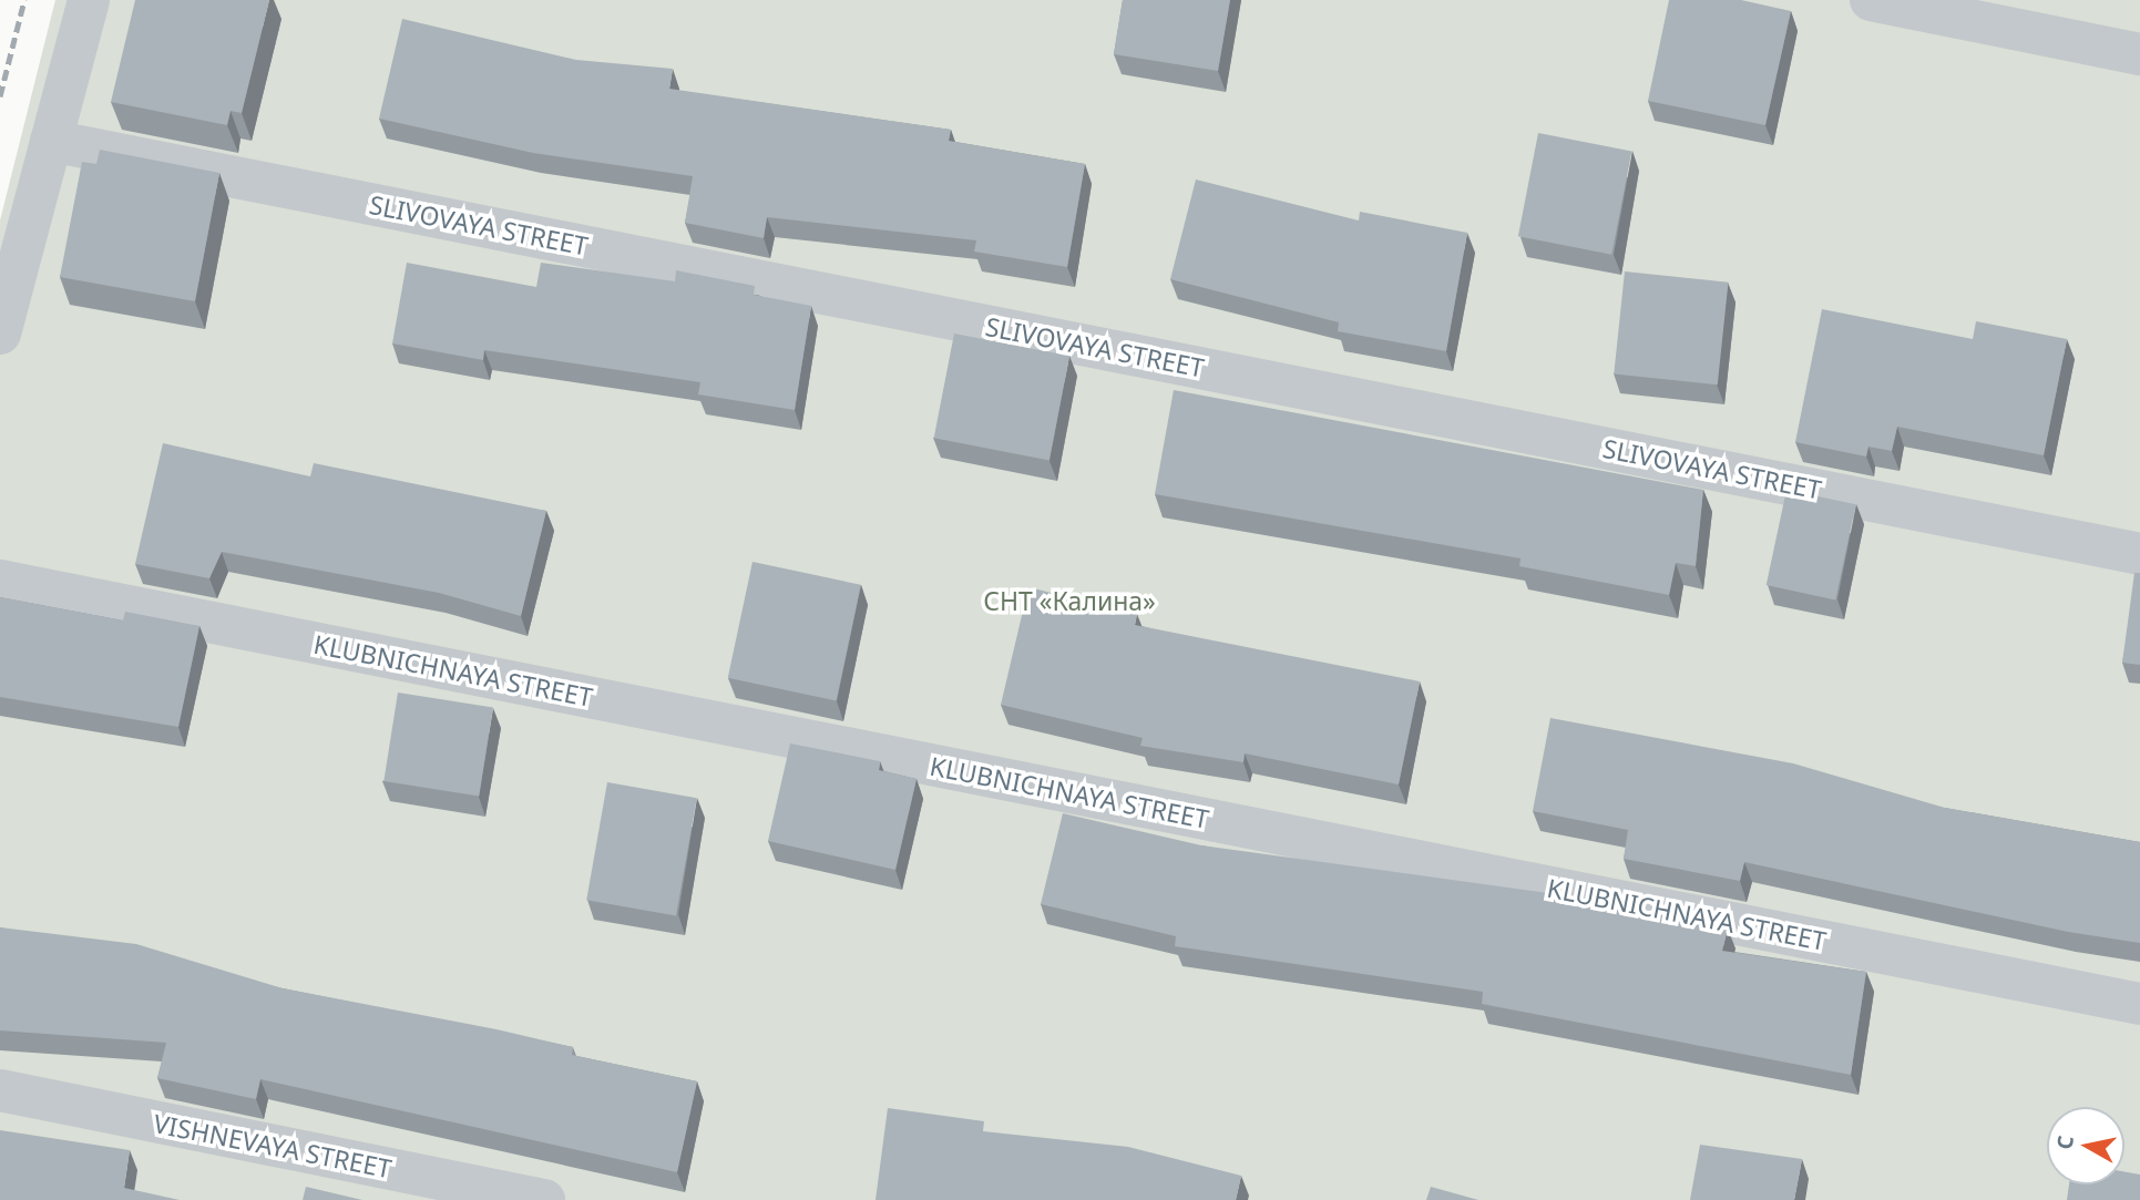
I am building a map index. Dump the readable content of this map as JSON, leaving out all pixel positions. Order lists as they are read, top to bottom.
{
  "streets": {
    "street": ["SLIVOVAYA STREET", "KLUBNICHNAYA STREET", "VISHNEVAYA STREET"]
  },
  "parks": ["СНТ «Калина»"],
  "north": "left"
}
